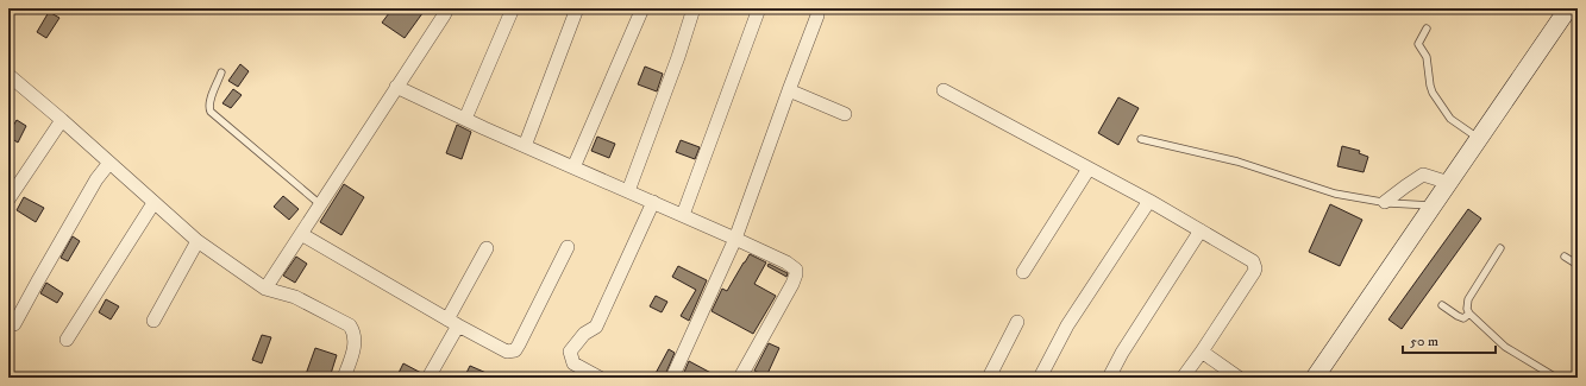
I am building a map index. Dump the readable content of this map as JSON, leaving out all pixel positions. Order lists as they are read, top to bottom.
{
  "scale_bar": "50 m"
}
